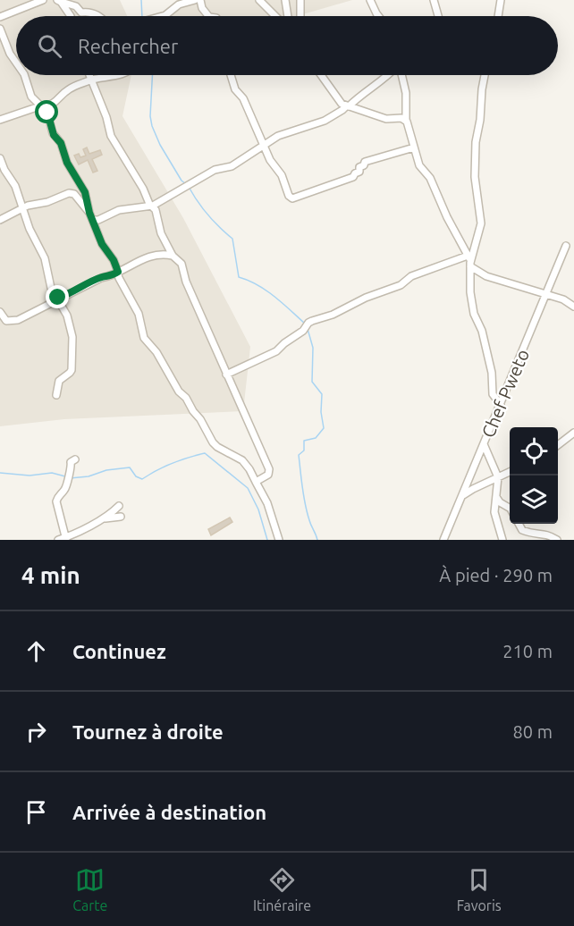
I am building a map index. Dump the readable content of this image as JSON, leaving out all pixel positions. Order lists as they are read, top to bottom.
{
  "streets": {
    "street": ["Chef Pweto"]
  },
  "page": {
    "search": "Rechercher",
    "heading": ["4 min", "À pied · 290 m"],
    "list": [
      ["Continuez", "210 m"],
      ["Tournez à droite", "80 m"],
      "Arrivée à destination"
    ],
    "nav": ["Carte", "Itinéraire", "Favoris"]
  }
}
